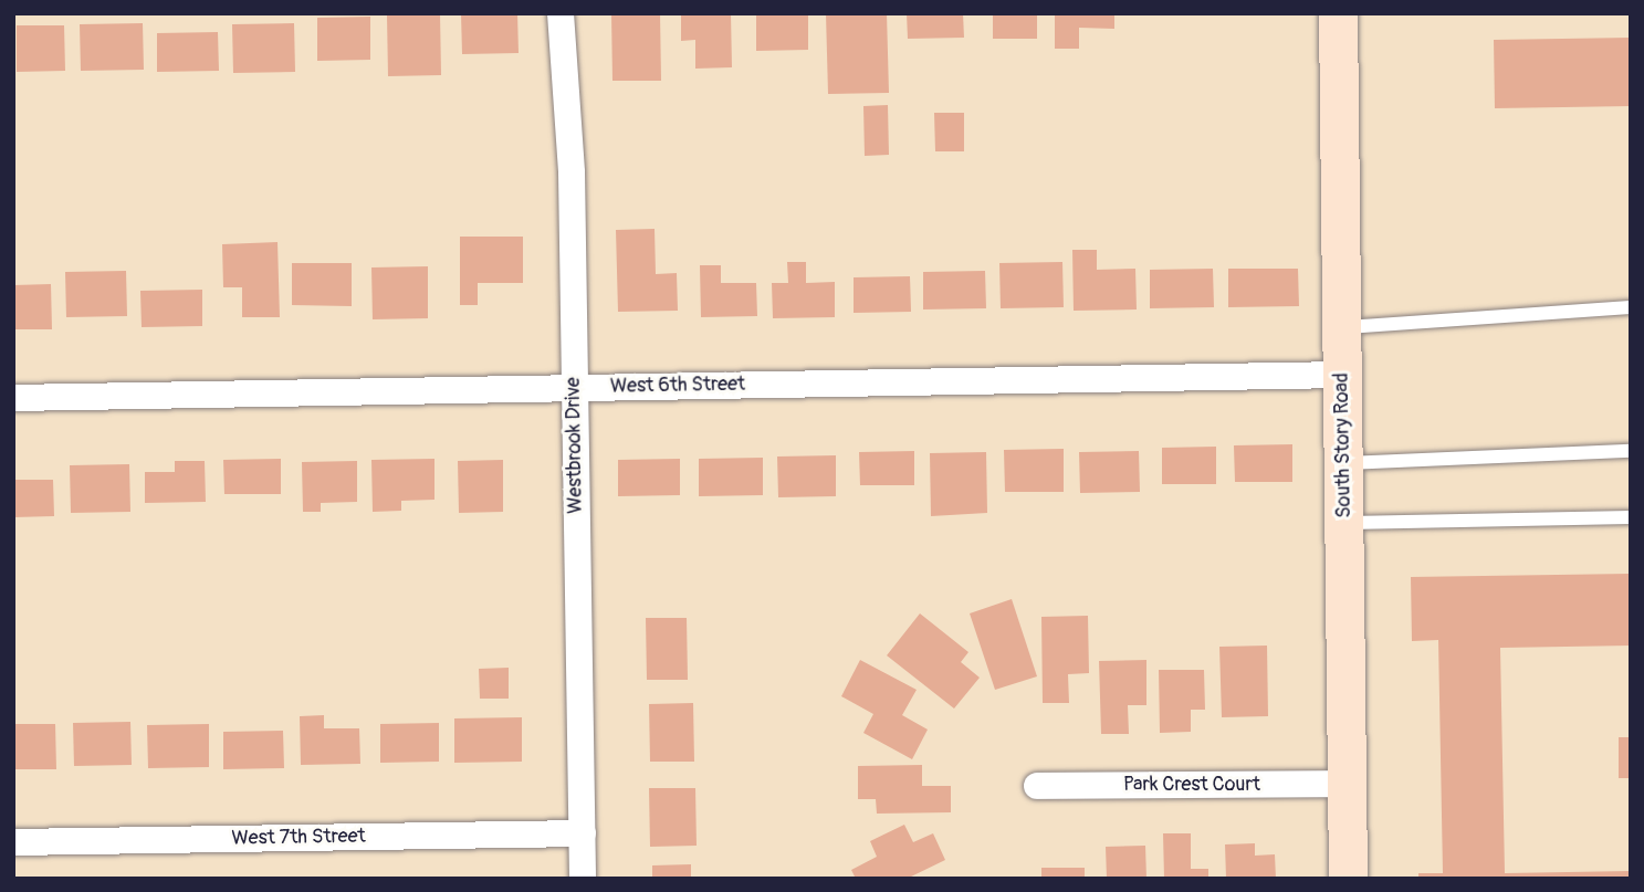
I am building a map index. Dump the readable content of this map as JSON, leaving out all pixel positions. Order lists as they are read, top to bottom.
{
  "streets": {
    "main road": ["South Story Road"],
    "street": [
      "West 6th Street",
      "Westbrook Drive",
      "Park Crest Court",
      "West 7th Street"
    ]
  },
  "crossings": [
    ["West 6th Street", "Westbrook Drive"],
    ["West 6th Street", "South Story Road"],
    ["Westbrook Drive", "West 7th Street"],
    ["South Story Road", "Park Crest Court"]
  ]
}
